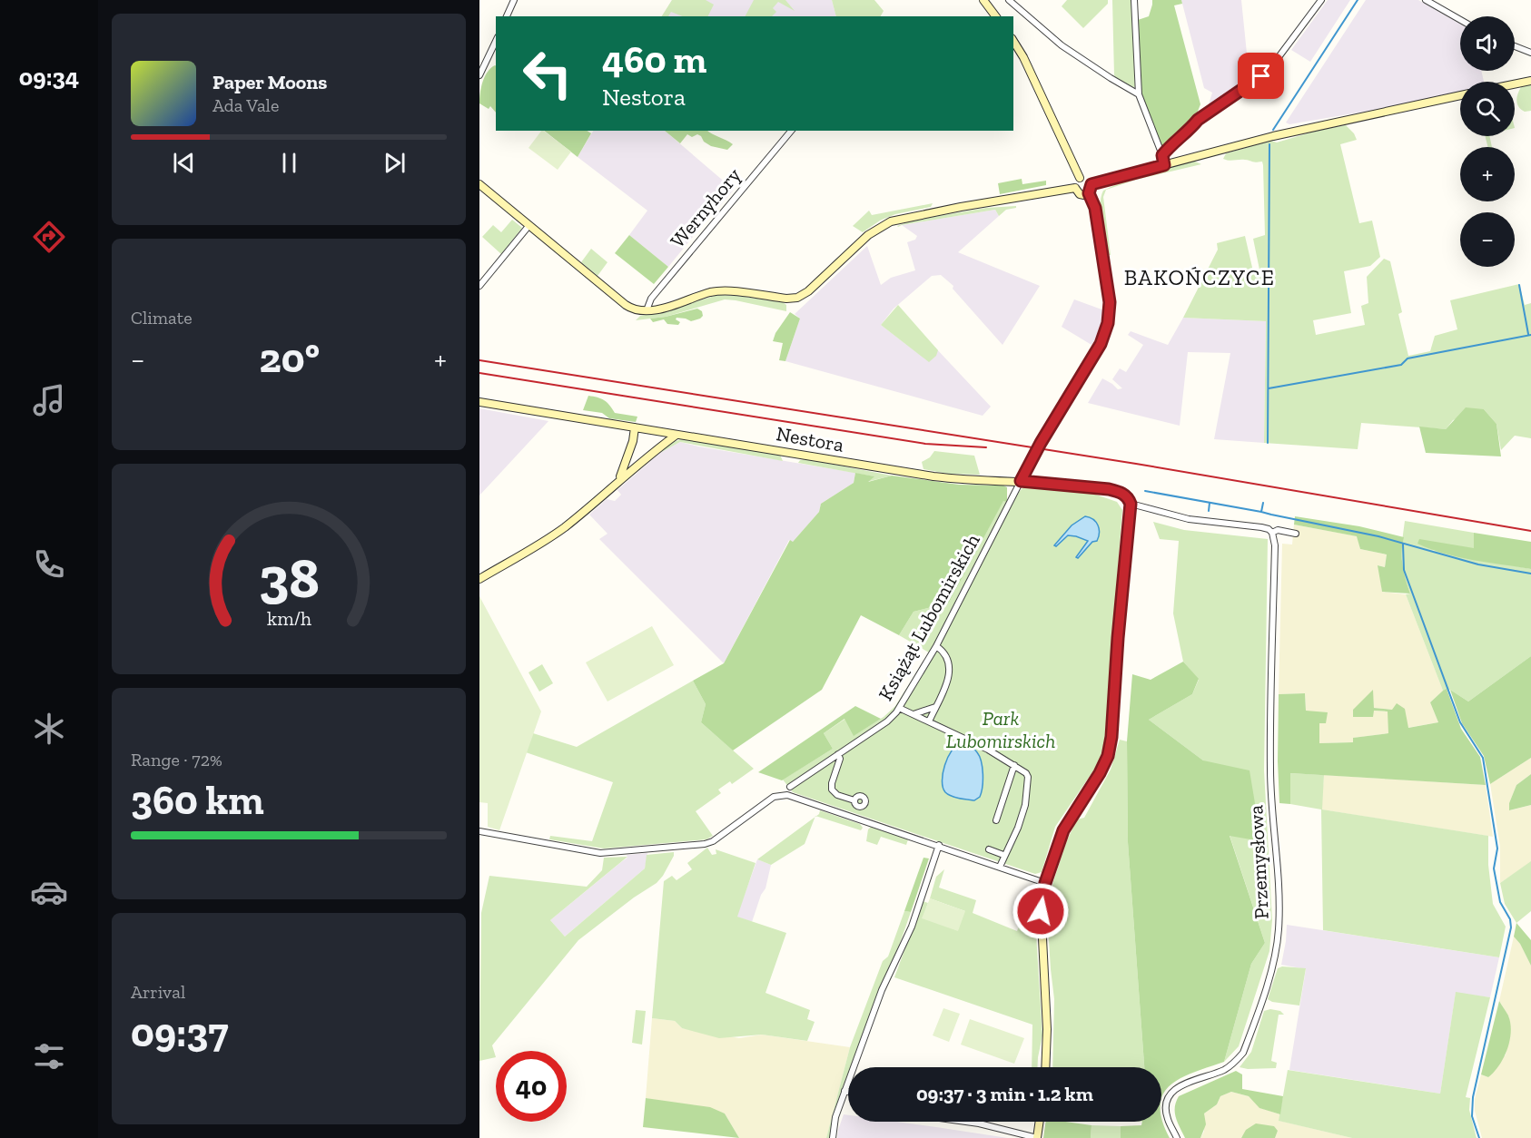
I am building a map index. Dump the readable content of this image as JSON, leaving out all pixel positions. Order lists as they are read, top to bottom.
{
  "streets": {
    "street": [
      "Wernyhory",
      "Nestora",
      "Książąt Lubomirskich",
      "Przemysłowa"
    ]
  },
  "crossings": [
    ["Nestora", "Książąt Lubomirskich"]
  ],
  "districts": ["BAKOŃCZYCE"],
  "parks": ["Park Lubomirskich"],
  "page": {
    "tabs": "09:34",
    "map_buttons": ["+", "−"],
    "turn": ["460 m", "Nestora"],
    "song": ["Paper Moons", "Ada Vale"],
    "tile": [
      "Climate",
      ["Range · 72%", "360 km"],
      ["Arrival", "09:37"]
    ],
    "heat": ["−", "20°", "+"],
    "limit": "40",
    "trip": "09:37 · 3 min · 1.2 km",
    "gauge": ["38", "km/h"]
  }
}
